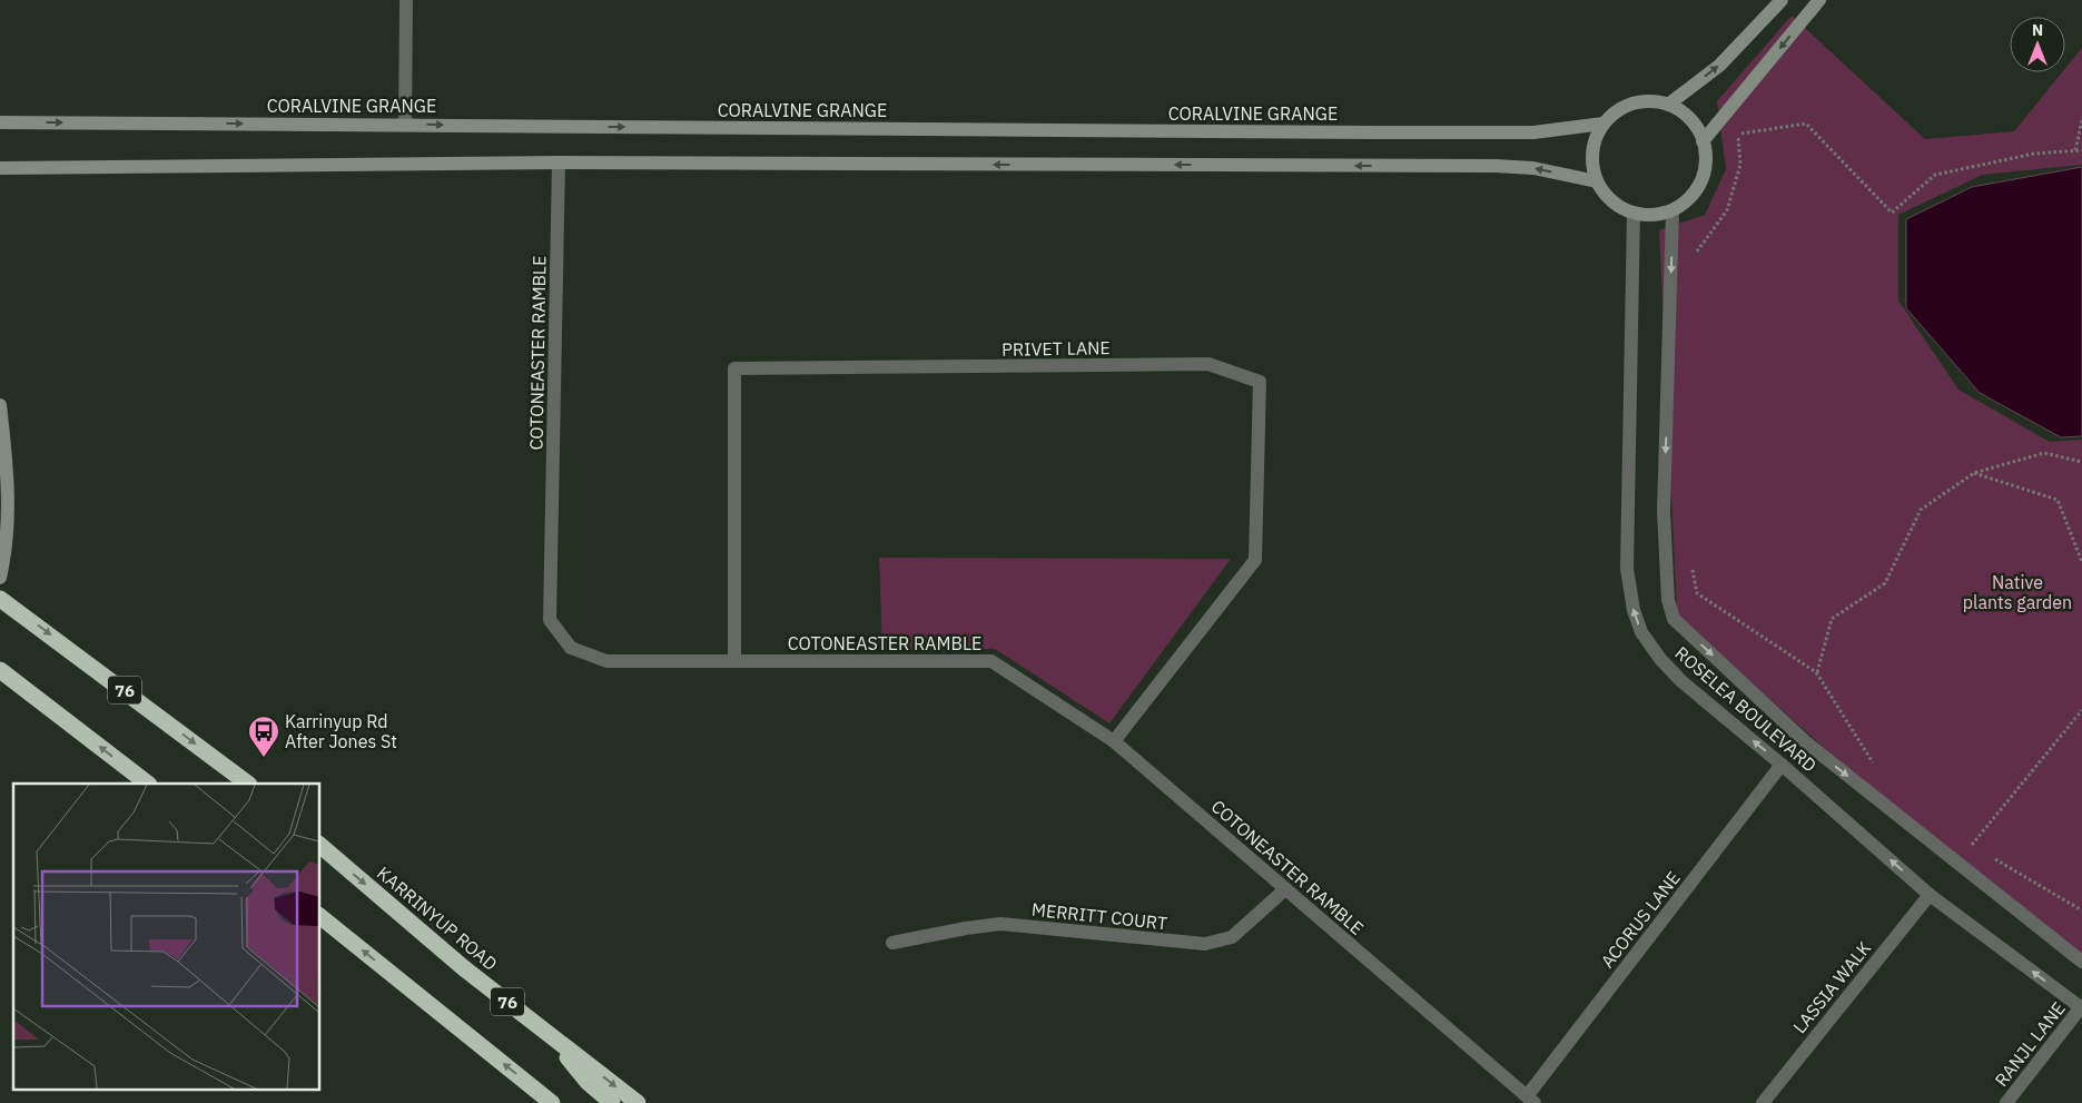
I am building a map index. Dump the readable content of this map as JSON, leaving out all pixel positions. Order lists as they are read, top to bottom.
{
  "streets": {
    "highway": ["76", "KARRINYUP ROAD"],
    "street": [
      "CORALVINE GRANGE",
      "PRIVET LANE",
      "COTONEASTER RAMBLE",
      "ROSELEA BOULEVARD",
      "MERRITT COURT",
      "ACORUS LANE",
      "LASSIA WALK",
      "RANJL LANE"
    ]
  },
  "crossings": [
    ["CORALVINE GRANGE", "ROSELEA BOULEVARD"],
    ["PRIVET LANE", "COTONEASTER RAMBLE"],
    ["COTONEASTER RAMBLE", "MERRITT COURT"],
    ["COTONEASTER RAMBLE", "ACORUS LANE"],
    ["ROSELEA BOULEVARD", "ACORUS LANE"],
    ["ROSELEA BOULEVARD", "LASSIA WALK"],
    ["ROSELEA BOULEVARD", "RANJL LANE"]
  ],
  "parks": ["Native plants garden"],
  "places": {
    "bus stop": ["Karrinyup Rd After Jones St"]
  },
  "north": "top"
}
